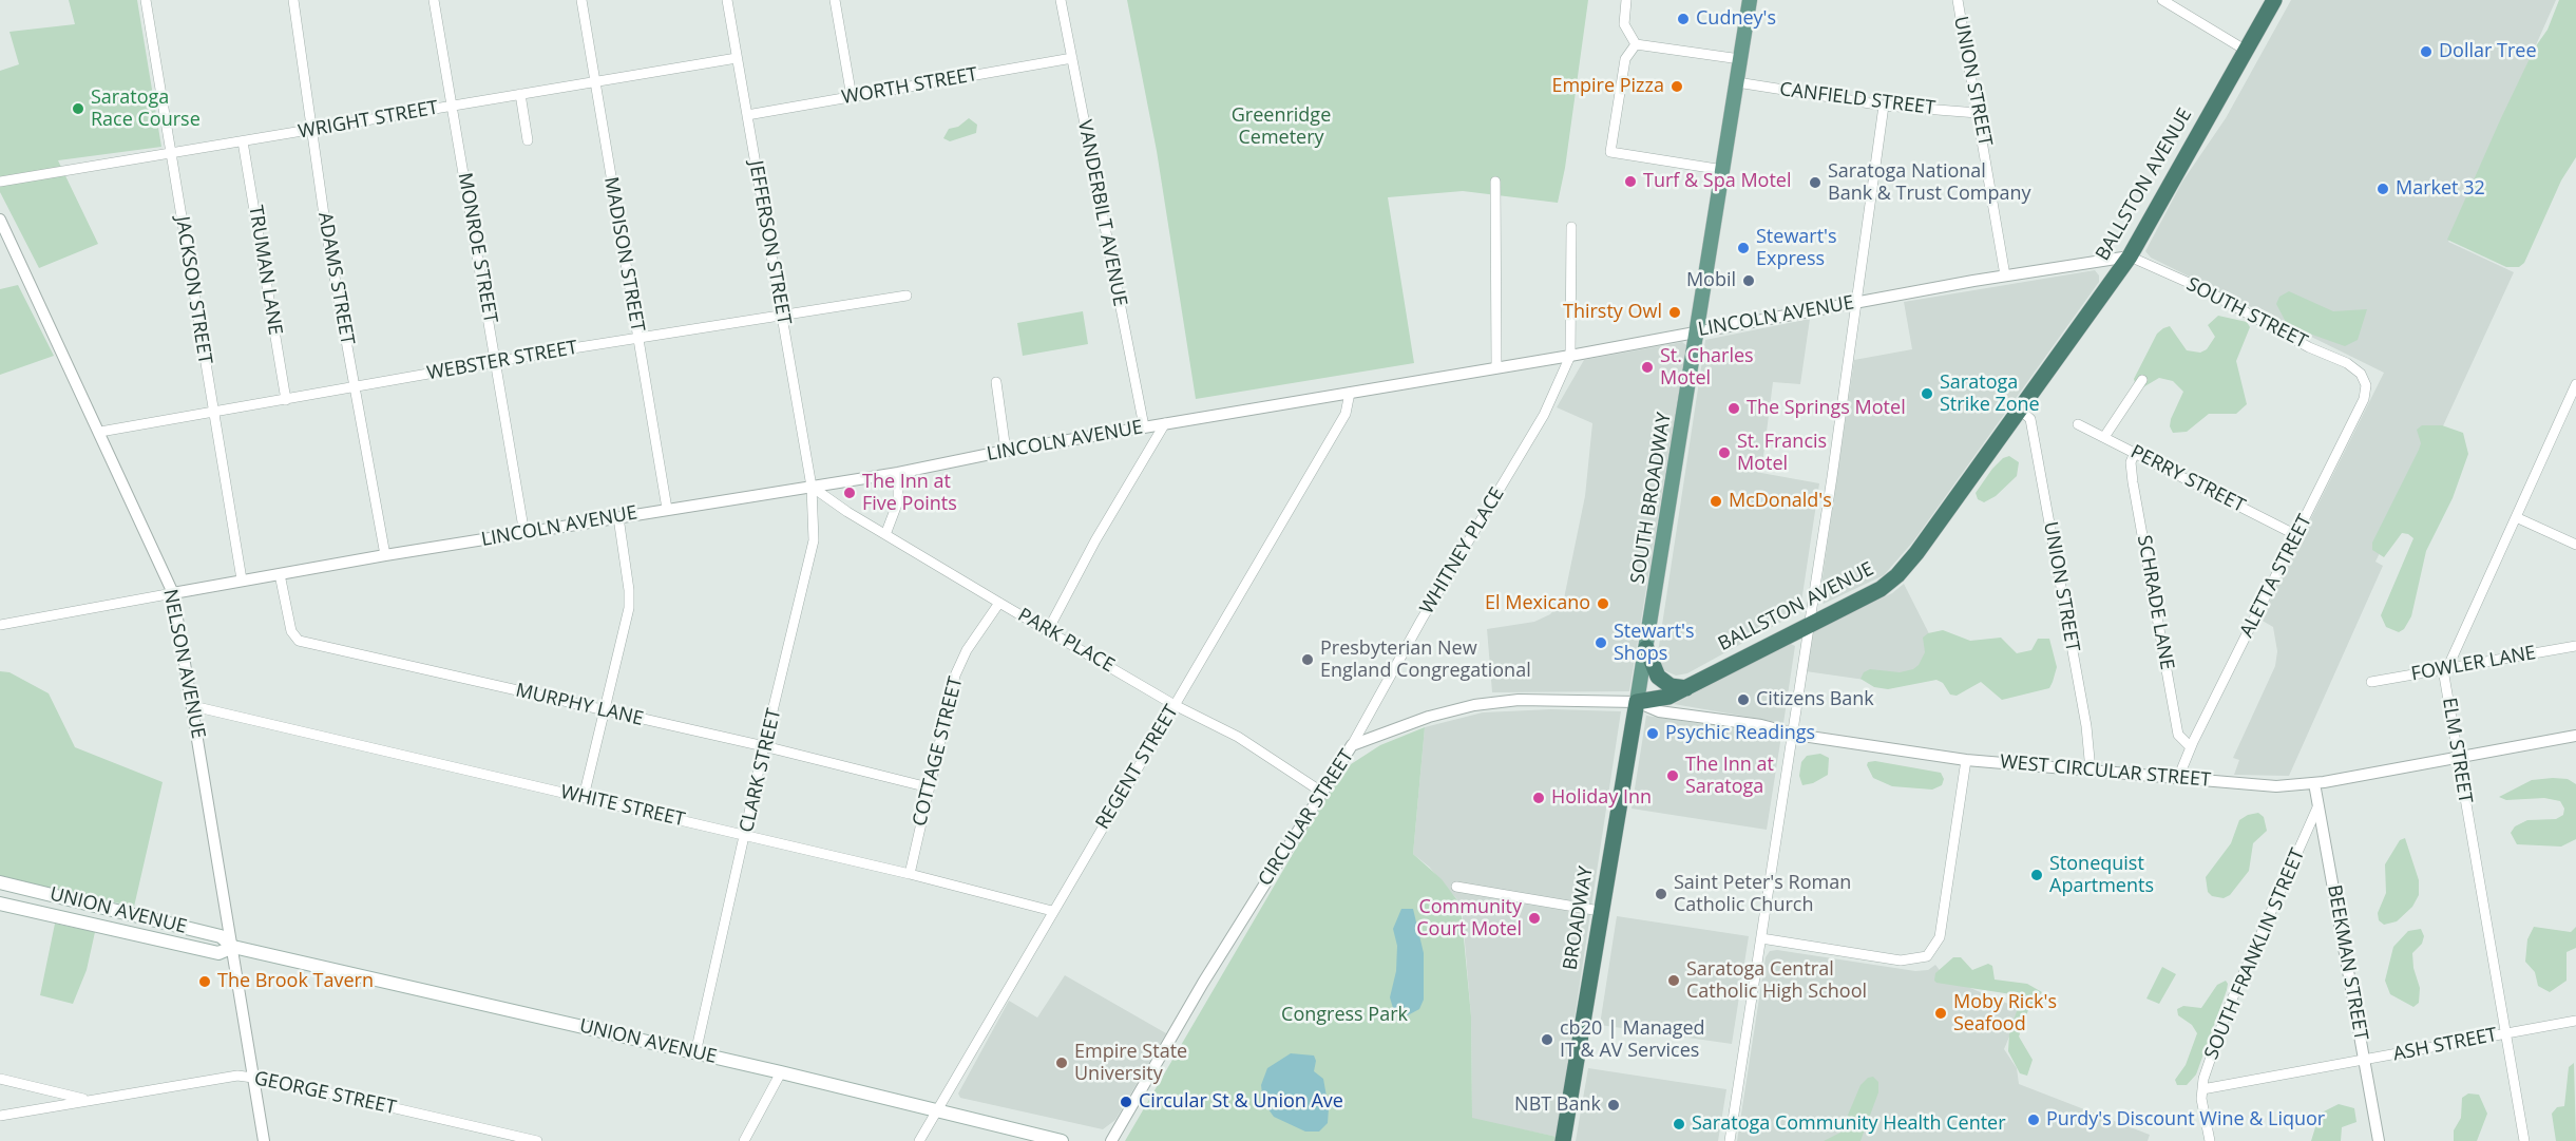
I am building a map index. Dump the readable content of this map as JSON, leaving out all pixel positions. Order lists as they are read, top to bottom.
{
  "streets": {
    "highway": ["BALLSTON AVENUE", "BROADWAY"],
    "main road": ["SOUTH BROADWAY", "UNION AVENUE"],
    "street": [
      "UNION STREET",
      "WORTH STREET",
      "CANFIELD STREET",
      "WRIGHT STREET",
      "VANDERBILT AVENUE",
      "JEFFERSON STREET",
      "MONROE STREET",
      "MADISON STREET",
      "TRUMAN LANE",
      "ADAMS STREET",
      "JACKSON STREET",
      "SOUTH STREET",
      "LINCOLN AVENUE",
      "WEBSTER STREET",
      "PERRY STREET",
      "WHITNEY PLACE",
      "ALETTA STREET",
      "SCHRADE LANE",
      "PARK PLACE",
      "NELSON AVENUE",
      "FOWLER LANE",
      "MURPHY LANE",
      "ELM STREET",
      "COTTAGE STREET",
      "REGENT STREET",
      "CLARK STREET",
      "WEST CIRCULAR STREET",
      "WHITE STREET",
      "CIRCULAR STREET",
      "SOUTH FRANKLIN STREET",
      "BEEKMAN STREET",
      "ASH STREET",
      "GEORGE STREET"
    ]
  },
  "crossings": [
    ["UNION STREET", "CANFIELD STREET"],
    ["UNION STREET", "BALLSTON AVENUE"],
    ["UNION STREET", "LINCOLN AVENUE"],
    ["UNION STREET", "WEST CIRCULAR STREET"],
    ["WORTH STREET", "VANDERBILT AVENUE"],
    ["WORTH STREET", "JEFFERSON STREET"],
    ["CANFIELD STREET", "SOUTH BROADWAY"],
    ["WRIGHT STREET", "JEFFERSON STREET"],
    ["WRIGHT STREET", "MONROE STREET"],
    ["WRIGHT STREET", "MADISON STREET"],
    ["WRIGHT STREET", "TRUMAN LANE"],
    ["WRIGHT STREET", "ADAMS STREET"],
    ["WRIGHT STREET", "JACKSON STREET"],
    ["BALLSTON AVENUE", "SOUTH STREET"],
    ["BALLSTON AVENUE", "LINCOLN AVENUE"],
    ["BALLSTON AVENUE", "SOUTH BROADWAY"],
    ["BALLSTON AVENUE", "WEST CIRCULAR STREET"],
    ["BALLSTON AVENUE", "CIRCULAR STREET"],
    ["BALLSTON AVENUE", "BROADWAY"],
    ["VANDERBILT AVENUE", "LINCOLN AVENUE"],
    ["JEFFERSON STREET", "LINCOLN AVENUE"],
    ["JEFFERSON STREET", "WEBSTER STREET"],
    ["JEFFERSON STREET", "PARK PLACE"],
    ["JEFFERSON STREET", "CLARK STREET"],
    ["MONROE STREET", "LINCOLN AVENUE"],
    ["MONROE STREET", "WEBSTER STREET"],
    ["MADISON STREET", "LINCOLN AVENUE"],
    ["MADISON STREET", "WEBSTER STREET"],
    ["TRUMAN LANE", "WEBSTER STREET"],
    ["ADAMS STREET", "LINCOLN AVENUE"],
    ["ADAMS STREET", "WEBSTER STREET"],
    ["JACKSON STREET", "LINCOLN AVENUE"],
    ["JACKSON STREET", "WEBSTER STREET"],
    ["SOUTH STREET", "LINCOLN AVENUE"],
    ["SOUTH STREET", "ALETTA STREET"],
    ["LINCOLN AVENUE", "SOUTH BROADWAY"],
    ["LINCOLN AVENUE", "WHITNEY PLACE"],
    ["LINCOLN AVENUE", "PARK PLACE"],
    ["LINCOLN AVENUE", "NELSON AVENUE"],
    ["LINCOLN AVENUE", "MURPHY LANE"],
    ["LINCOLN AVENUE", "REGENT STREET"],
    ["LINCOLN AVENUE", "CLARK STREET"],
    ["WEBSTER STREET", "NELSON AVENUE"],
    ["PERRY STREET", "ALETTA STREET"],
    ["PERRY STREET", "SCHRADE LANE"],
    ["SOUTH BROADWAY", "WEST CIRCULAR STREET"],
    ["SOUTH BROADWAY", "CIRCULAR STREET"],
    ["SOUTH BROADWAY", "BROADWAY"],
    ["WHITNEY PLACE", "CIRCULAR STREET"],
    ["ALETTA STREET", "SCHRADE LANE"],
    ["ALETTA STREET", "WEST CIRCULAR STREET"],
    ["PARK PLACE", "COTTAGE STREET"],
    ["PARK PLACE", "REGENT STREET"],
    ["PARK PLACE", "CLARK STREET"],
    ["PARK PLACE", "CIRCULAR STREET"],
    ["NELSON AVENUE", "WHITE STREET"],
    ["NELSON AVENUE", "UNION AVENUE"],
    ["NELSON AVENUE", "GEORGE STREET"],
    ["FOWLER LANE", "ELM STREET"],
    ["MURPHY LANE", "COTTAGE STREET"],
    ["MURPHY LANE", "CLARK STREET"],
    ["ELM STREET", "WEST CIRCULAR STREET"],
    ["ELM STREET", "ASH STREET"],
    ["COTTAGE STREET", "WHITE STREET"],
    ["REGENT STREET", "WHITE STREET"],
    ["REGENT STREET", "UNION AVENUE"],
    ["CLARK STREET", "WHITE STREET"],
    ["CLARK STREET", "UNION AVENUE"],
    ["WEST CIRCULAR STREET", "CIRCULAR STREET"],
    ["WEST CIRCULAR STREET", "BROADWAY"],
    ["WEST CIRCULAR STREET", "BEEKMAN STREET"],
    ["CIRCULAR STREET", "BROADWAY"],
    ["SOUTH FRANKLIN STREET", "BEEKMAN STREET"],
    ["SOUTH FRANKLIN STREET", "ASH STREET"],
    ["BEEKMAN STREET", "ASH STREET"]
  ],
  "parks": ["Greenridge Cemetery", "Congress Park"],
  "places": [
    "Cudney's",
    "Dollar Tree",
    "Empire Pizza",
    "Saratoga Race Course",
    "Turf & Spa Motel",
    "Saratoga National Bank & Trust Company",
    "Market 32",
    "Stewart's Express",
    "Mobil",
    "Thirsty Owl",
    "St. Charles Motel",
    "Saratoga Strike Zone",
    "The Springs Motel",
    "St. Francis Motel",
    "The Inn at Five Points",
    "McDonald's",
    "El Mexicano",
    "Stewart's Shops",
    "Presbyterian New England Congregational",
    "Citizens Bank",
    "Psychic Readings",
    "The Inn at Saratoga",
    "Holiday Inn",
    "Stonequist Apartments",
    "Saint Peter's Roman Catholic Church",
    "Community Court Motel",
    "Saratoga Central Catholic High School",
    "The Brook Tavern",
    "Moby Rick's Seafood",
    "cb20 | Managed IT & AV Services",
    "Empire State University",
    "Circular St & Union Ave",
    "NBT Bank",
    "Purdy's Discount Wine & Liquor",
    "Saratoga Community Health Center"
  ]
}
